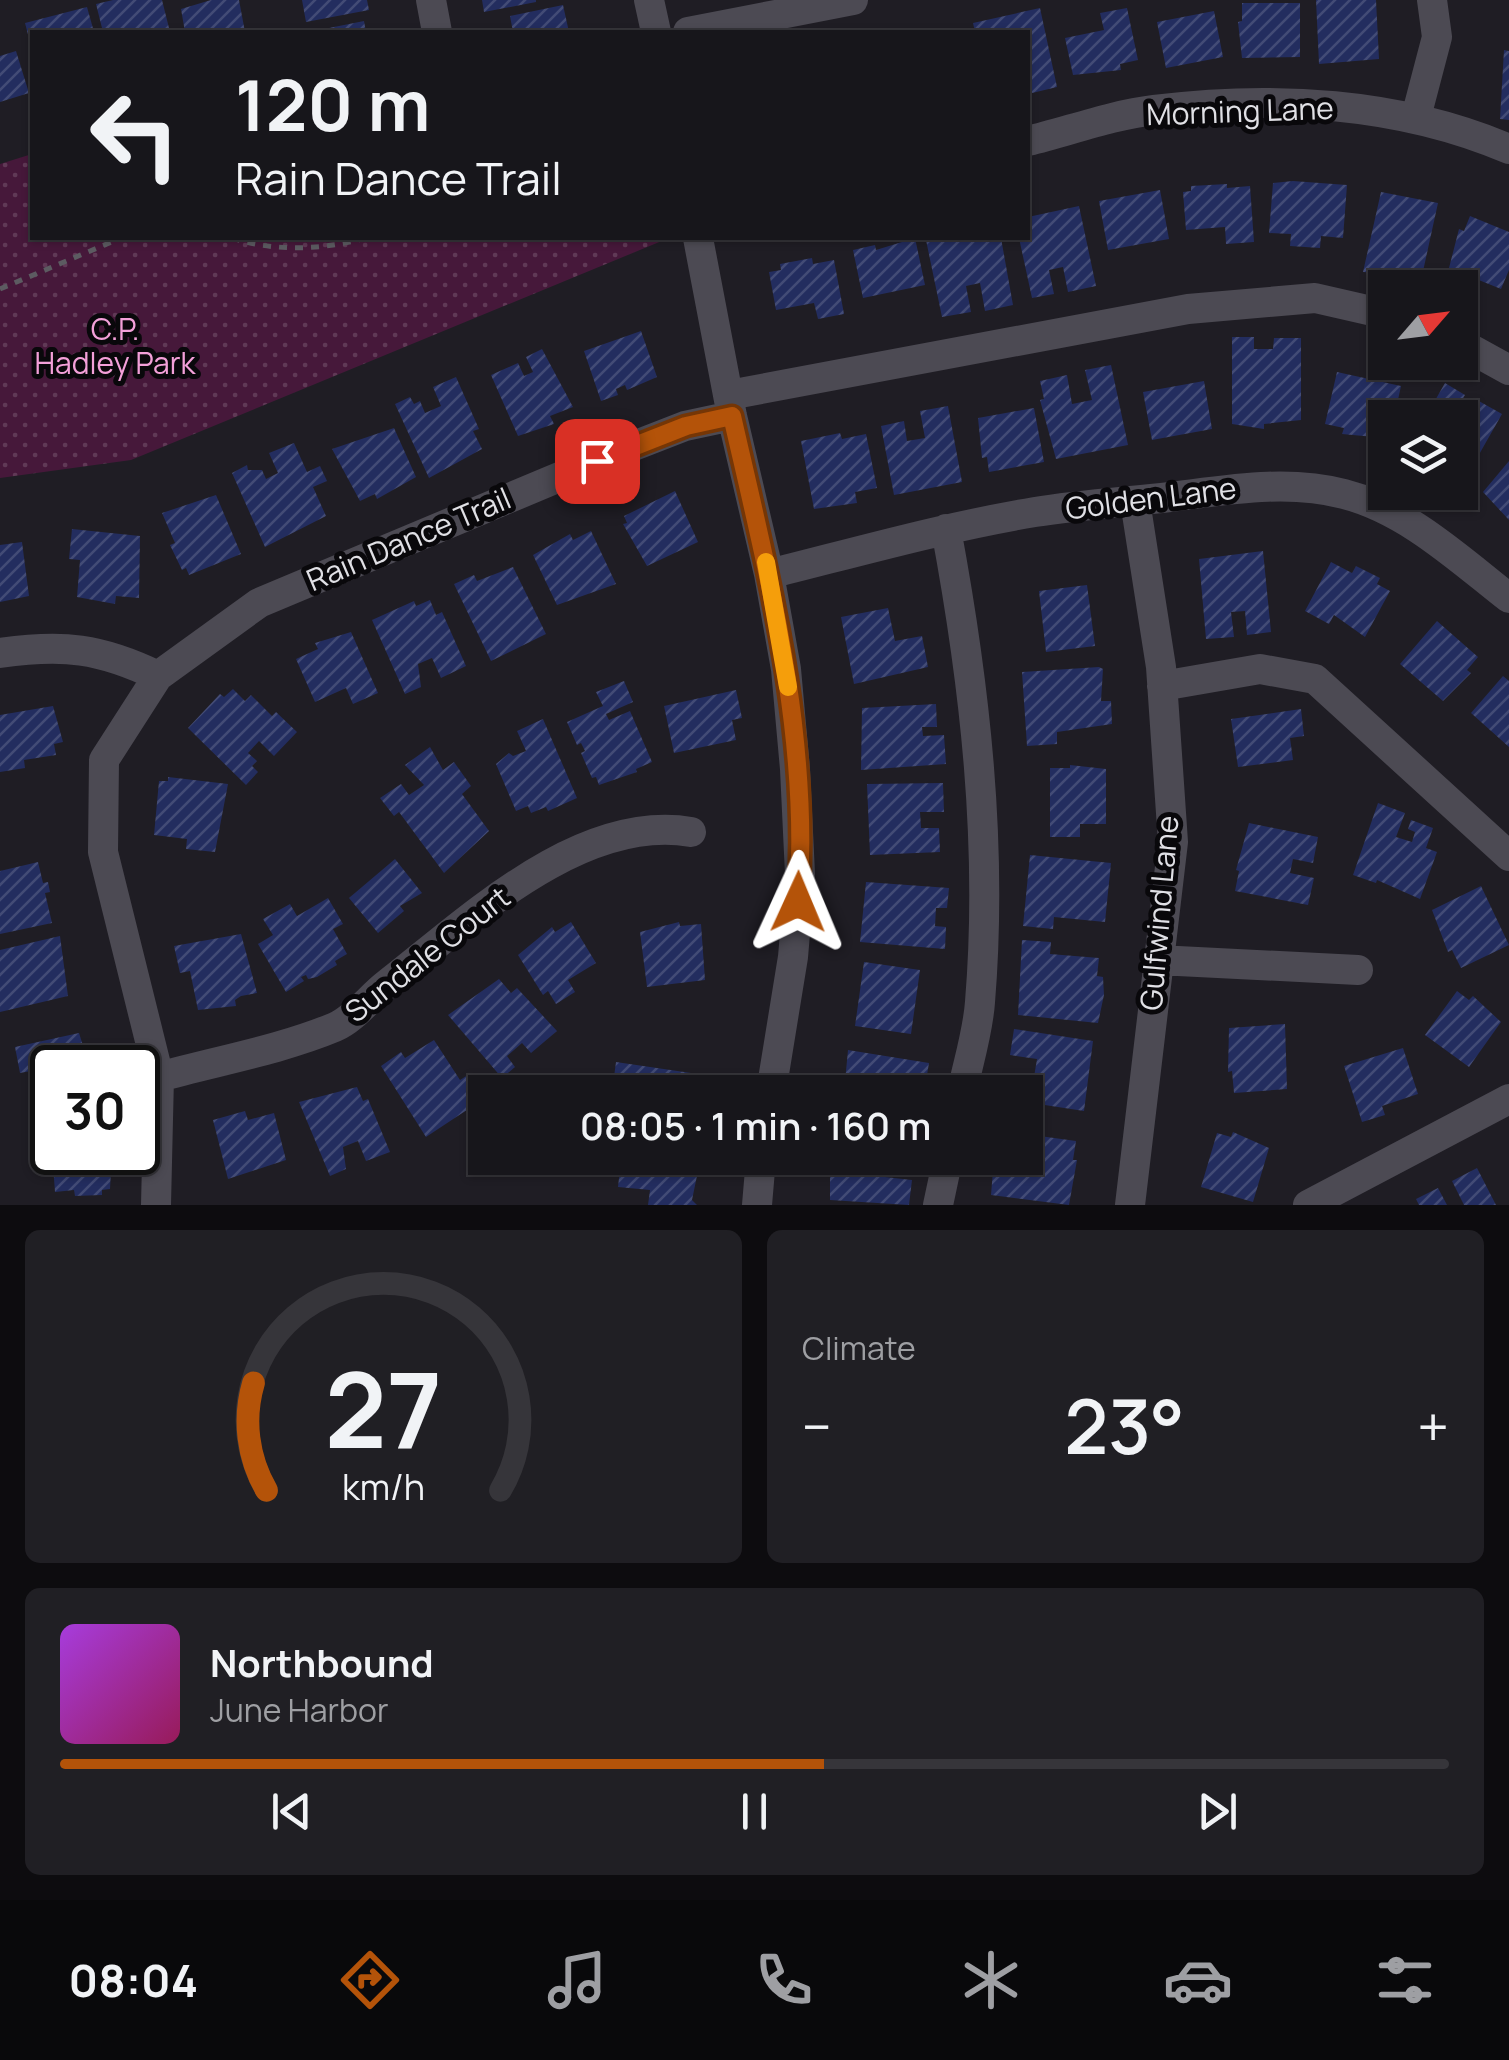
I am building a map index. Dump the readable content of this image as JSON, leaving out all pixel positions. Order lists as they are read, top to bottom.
{
  "streets": {
    "street": [
      "Morning Lane",
      "Golden Lane",
      "Rain Dance Trail",
      "Gulfwind Lane",
      "Sundale Court"
    ]
  },
  "crossings": [
    ["Golden Lane", "Gulfwind Lane"]
  ],
  "parks": ["C.P. Hadley Park"],
  "north": "top right",
  "page": {
    "turn": ["120 m", "Rain Dance Trail"],
    "limit": "30",
    "trip": "08:05 · 1 min · 160 m",
    "tile": "Climate",
    "heat": ["−", "23°", "+"],
    "song": ["Northbound", "June Harbor"],
    "tabs": "08:04",
    "gauge": ["27", "km/h"]
  }
}
